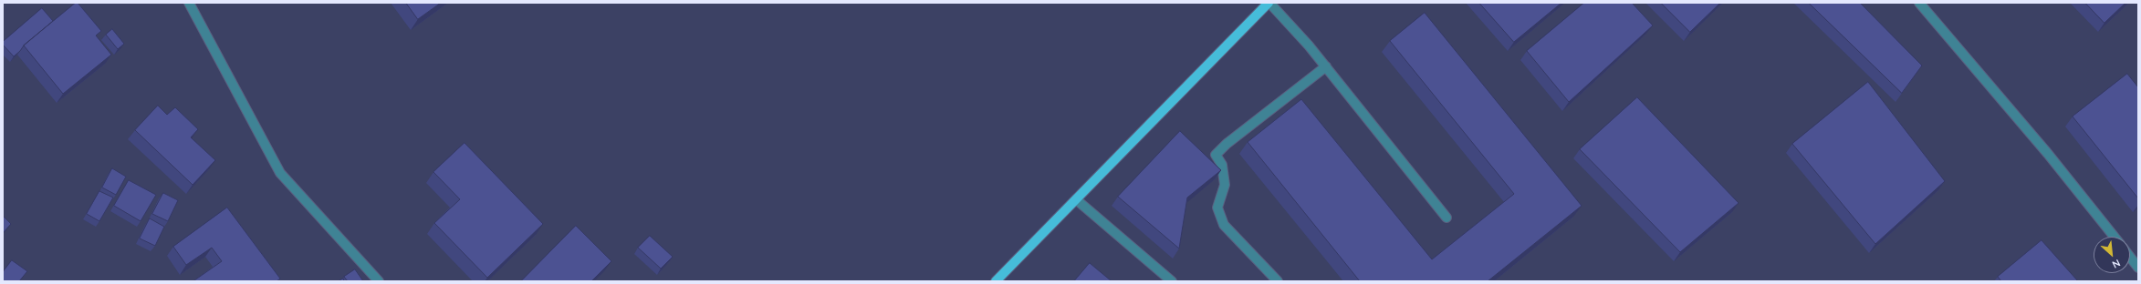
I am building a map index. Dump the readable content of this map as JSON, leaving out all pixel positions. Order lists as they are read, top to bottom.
{
  "north": "bottom right"
}
